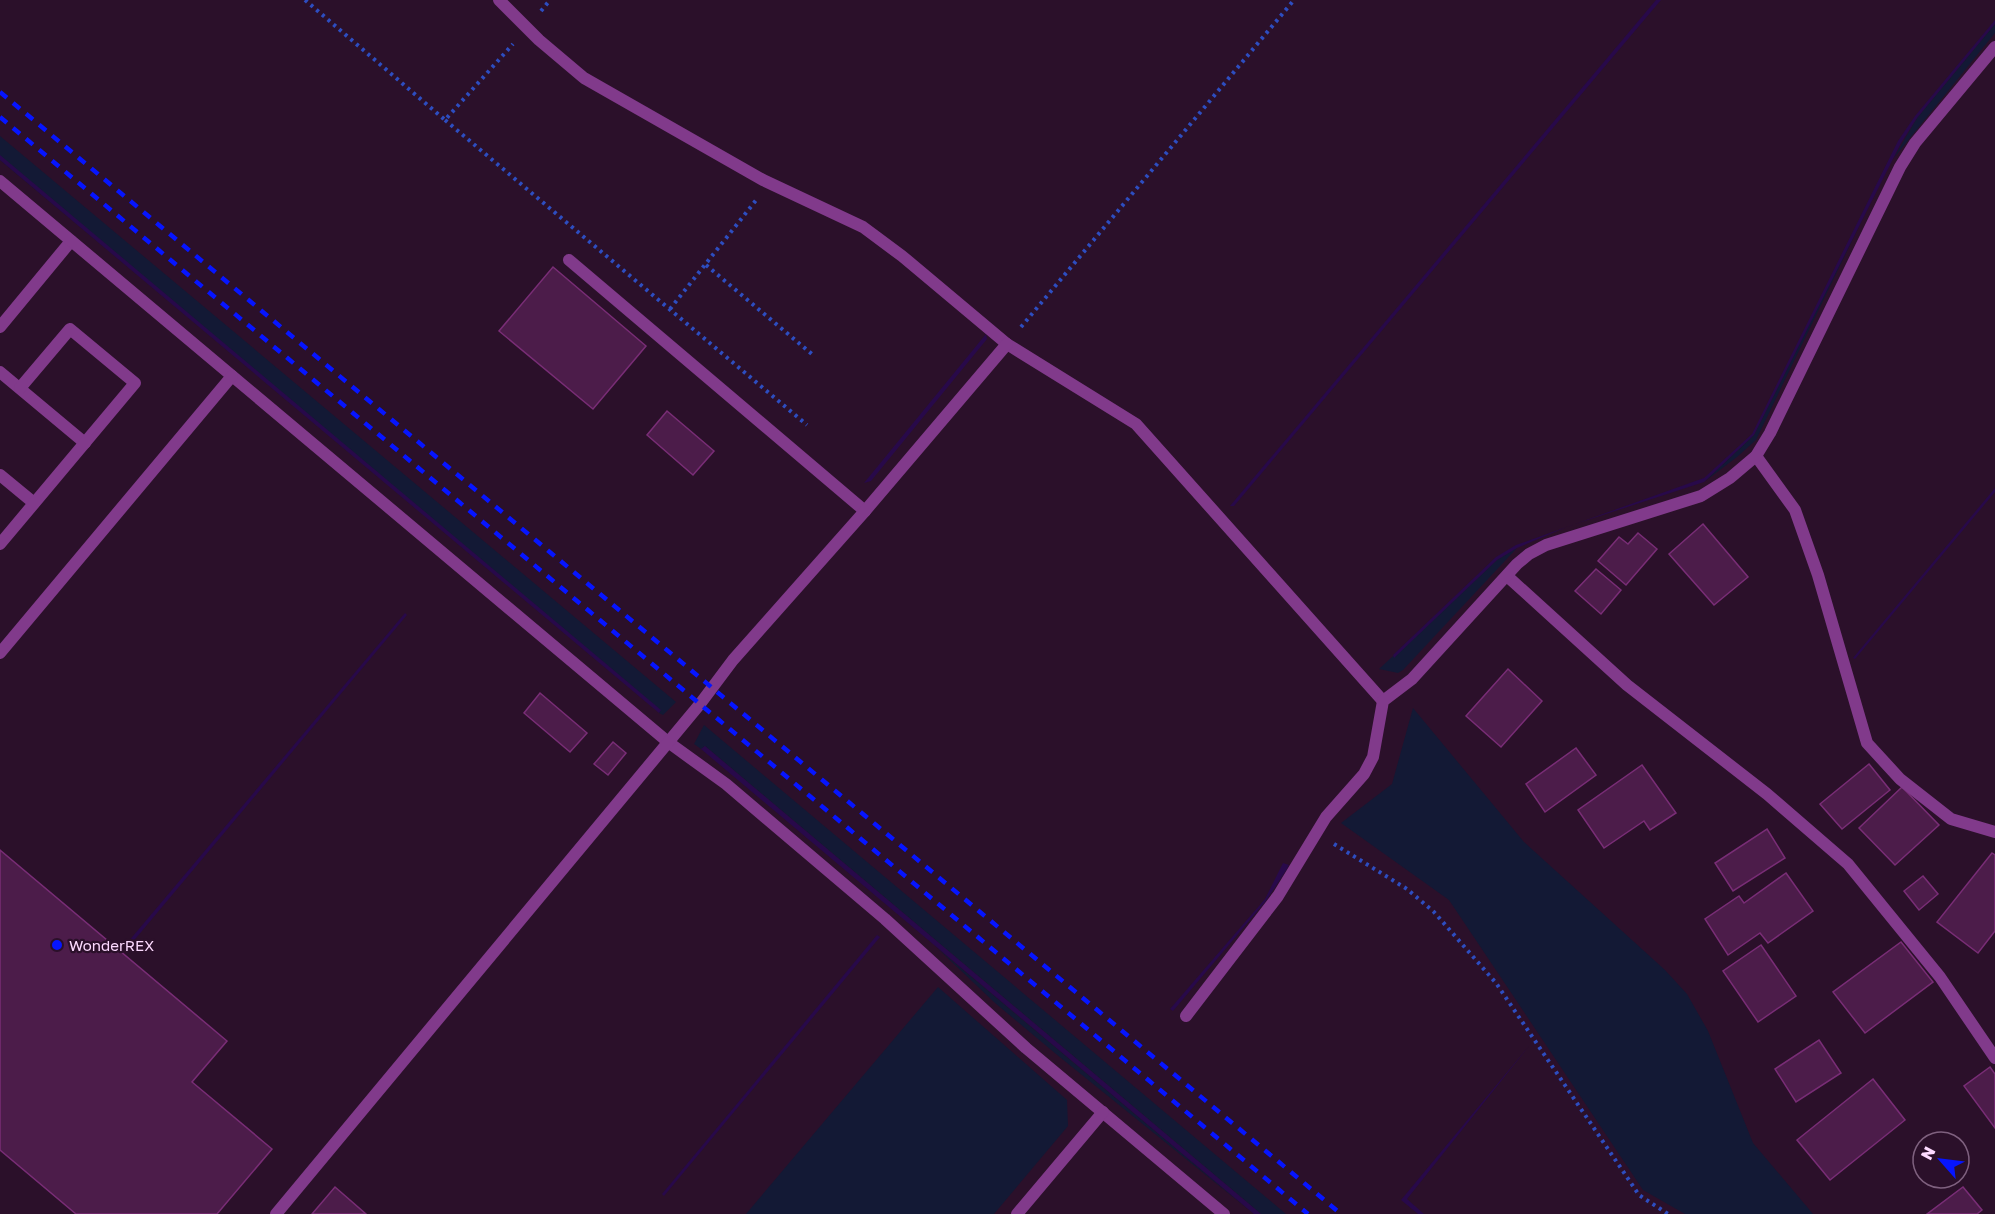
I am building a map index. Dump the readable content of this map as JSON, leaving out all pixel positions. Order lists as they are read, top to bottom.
{
  "places": ["WonderREX"],
  "north": "top left"
}
